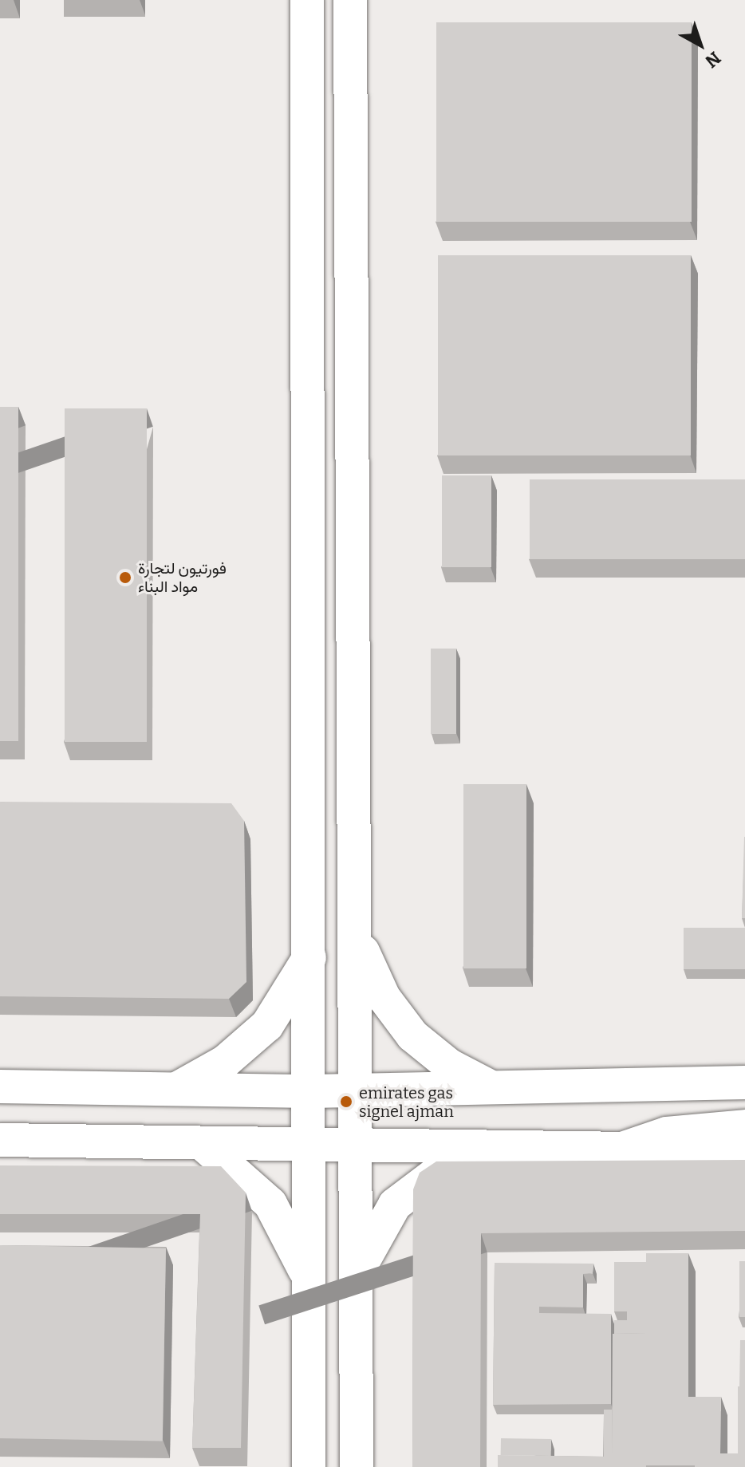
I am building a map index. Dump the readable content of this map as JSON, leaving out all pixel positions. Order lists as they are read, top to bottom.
{
  "places": ["فورتيون لتجارة مواد البناء", "emirates gas signel ajman"],
  "north": "bottom right"
}
